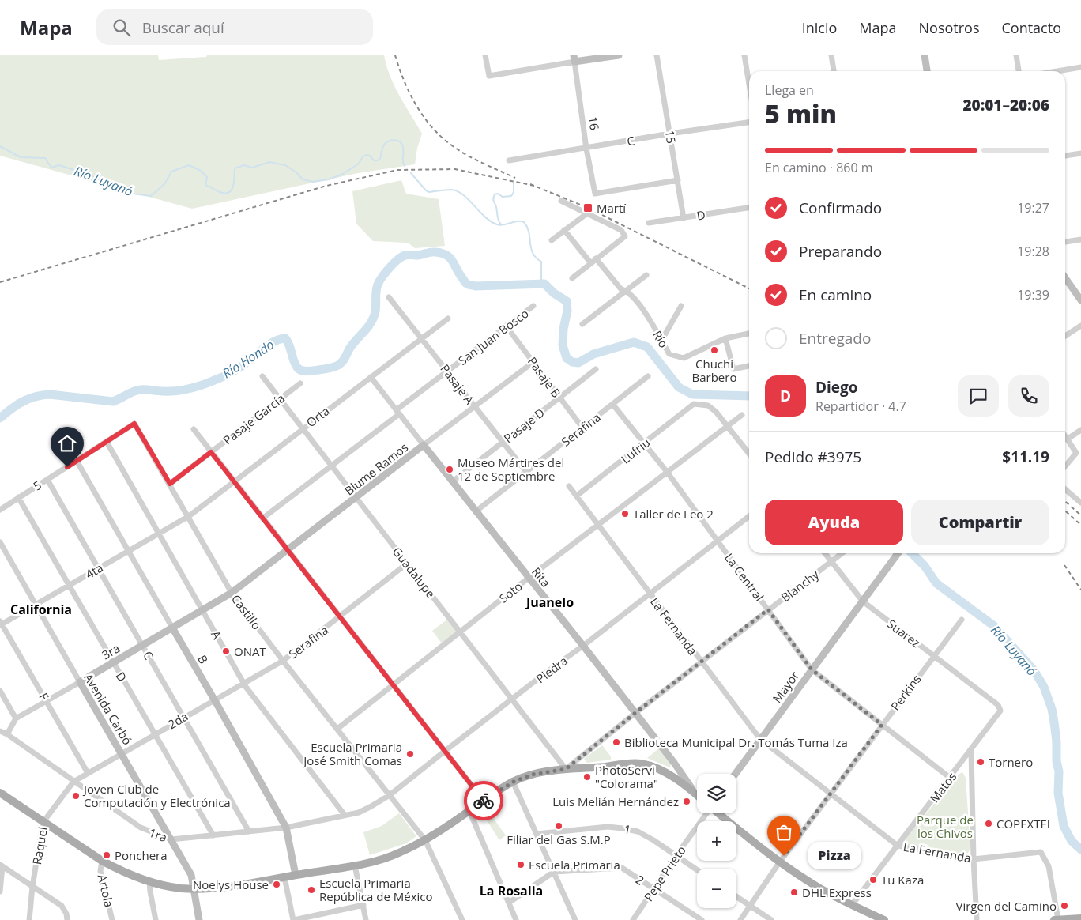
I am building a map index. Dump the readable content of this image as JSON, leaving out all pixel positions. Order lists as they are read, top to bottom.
{
  "streets": {
    "street": [
      "16",
      "15",
      "C",
      "D",
      "San Juan Bosco",
      "Río",
      "Pasaje B",
      "Pasaje A",
      "Orta",
      "Pasaje García",
      "Pasaje D",
      "Serafina",
      "Lufriu",
      "Blume Ramos",
      "5",
      "4ta",
      "Guadalupe",
      "Rita",
      "La Central",
      "Blanchy",
      "Soto",
      "Castillo",
      "La Fernanda",
      "Suarez",
      "A",
      "3ra",
      "B",
      "Piedra",
      "Mayor",
      "Perkins",
      "F",
      "Avenida Carbó",
      "2da",
      "Matos",
      "1",
      "1ra",
      "Raquel",
      "Pepe Prieto",
      "2",
      "Artola"
    ]
  },
  "crossings": [
    ["16", "15"],
    ["16", "C"],
    ["15", "C"],
    ["15", "D"],
    ["C", "5"],
    ["C", "4ta"],
    ["C", "3ra"],
    ["C", "2da"],
    ["C", "1ra"],
    ["D", "5"],
    ["D", "4ta"],
    ["D", "3ra"],
    ["D", "2da"],
    ["D", "1ra"],
    ["San Juan Bosco", "Pasaje B"],
    ["San Juan Bosco", "Pasaje A"],
    ["San Juan Bosco", "Guadalupe"],
    ["San Juan Bosco", "Rita"],
    ["Pasaje B", "Pasaje D"],
    ["Pasaje B", "Serafina"],
    ["Pasaje B", "Blume Ramos"],
    ["Pasaje A", "Orta"],
    ["Pasaje A", "Pasaje D"],
    ["Pasaje A", "Serafina"],
    ["Pasaje A", "Blume Ramos"],
    ["Orta", "4ta"],
    ["Orta", "Guadalupe"],
    ["Orta", "Rita"],
    ["Orta", "Castillo"],
    ["Pasaje García", "Guadalupe"],
    ["Pasaje García", "Castillo"],
    ["Pasaje D", "Rita"],
    ["Serafina", "Guadalupe"],
    ["Serafina", "Rita"],
    ["Serafina", "La Central"],
    ["Serafina", "Castillo"],
    ["Serafina", "2da"],
    ["Lufriu", "La Central"],
    ["Lufriu", "Soto"],
    ["Lufriu", "La Fernanda"],
    ["Blume Ramos", "Guadalupe"],
    ["Blume Ramos", "Rita"],
    ["Blume Ramos", "Castillo"],
    ["Blume Ramos", "3ra"],
    ["5", "Castillo"],
    ["5", "A"],
    ["5", "B"],
    ["4ta", "Castillo"],
    ["4ta", "A"],
    ["4ta", "B"],
    ["4ta", "F"],
    ["4ta", "Avenida Carbó"],
    ["Guadalupe", "Blanchy"],
    ["Guadalupe", "Soto"],
    ["Guadalupe", "Piedra"],
    ["Rita", "Blanchy"],
    ["Rita", "Soto"],
    ["Rita", "Piedra"],
    ["La Central", "Blanchy"],
    ["La Central", "Soto"],
    ["La Central", "Piedra"],
    ["La Central", "Mayor"],
    ["La Central", "Perkins"],
    ["La Central", "Matos"],
    ["Blanchy", "La Fernanda"],
    ["Blanchy", "Suarez"],
    ["Soto", "Castillo"],
    ["Soto", "La Fernanda"],
    ["Castillo", "3ra"],
    ["Castillo", "Piedra"],
    ["Castillo", "2da"],
    ["La Fernanda", "Piedra"],
    ["La Fernanda", "Mayor"],
    ["La Fernanda", "Perkins"],
    ["La Fernanda", "Matos"],
    ["Suarez", "Mayor"],
    ["Suarez", "Perkins"],
    ["Suarez", "Matos"],
    ["A", "3ra"],
    ["A", "Piedra"],
    ["A", "2da"],
    ["A", "1ra"],
    ["3ra", "B"],
    ["3ra", "F"],
    ["3ra", "Avenida Carbó"],
    ["B", "2da"],
    ["B", "1ra"],
    ["Piedra", "1ra"],
    ["F", "2da"],
    ["Avenida Carbó", "2da"],
    ["Avenida Carbó", "1ra"],
    ["2da", "1ra"],
    ["2da", "Raquel"],
    ["1", "Pepe Prieto"],
    ["1ra", "Raquel"],
    ["Pepe Prieto", "2"]
  ],
  "districts": ["Juanelo", "California", "La Rosalia"],
  "water": ["Río Luyanó", "Río Hondo"],
  "parks": ["Parque de los Chivos"],
  "places": {
    "transit": ["Martí"],
    "other": [
      "Chuchi Barbero",
      "Museo Mártires del 12 de Septiembre",
      "Taller de Leo 2",
      "ONAT",
      "Biblioteca Municipal Dr. Tomás Tuma Iza",
      "Escuela Primaria José Smith Comas",
      "Tornero",
      "PhotoServi \"Colorama\"",
      "Joven Club de Computación y Electrónica",
      "Luis Melián Hernández",
      "COPEXTEL",
      "Filiar del Gas S.M.P",
      "Ponchera",
      "Pizza",
      "Escuela Primaria",
      "Tu Kaza",
      "Noelys House",
      "Escuela Primaria República de México",
      "DHL Express",
      "Virgen del Camino"
    ]
  },
  "page": {
    "header": "Mapa",
    "search": "Buscar aquí",
    "nav": [
      "Inicio",
      "Mapa",
      "Nosotros",
      "Contacto"
    ],
    "heading": ["5 min", "Llega en", "20:01–20:06"],
    "panel": [
      "Diego",
      "Repartidor · 4.7",
      "Pedido #3975",
      "$11.19"
    ],
    "bar": "En camino · 860 m",
    "list": [
      ["Confirmado", "19:27"],
      ["Preparando", "19:28"],
      ["En camino", "19:39"],
      "Entregado"
    ],
    "round": "D",
    "buttons": ["Ayuda", "Compartir"],
    "map_buttons": ["+", "−"],
    "bubble": "Pizza"
  }
}
